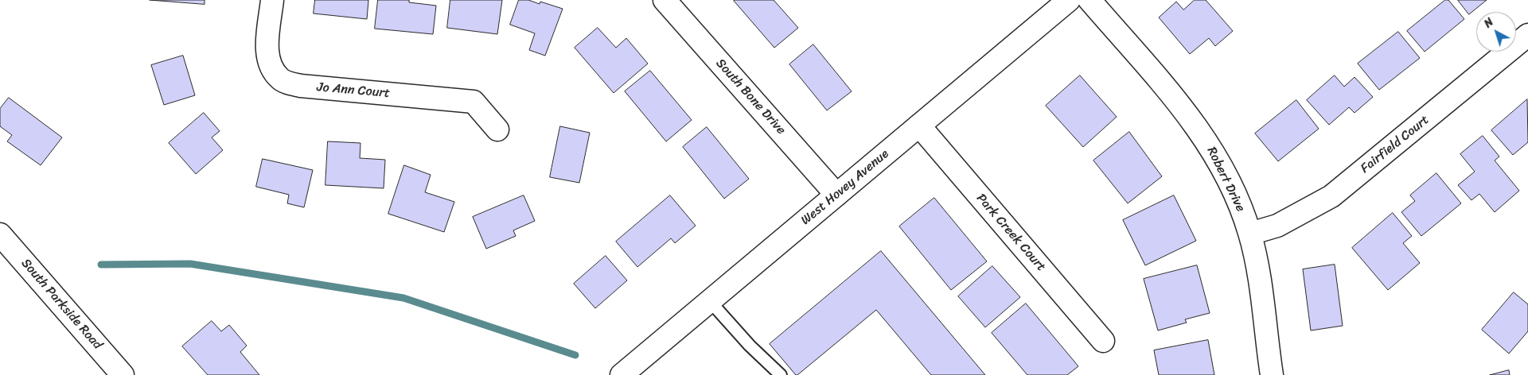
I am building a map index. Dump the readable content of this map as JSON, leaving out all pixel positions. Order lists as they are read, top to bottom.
{
  "streets": {
    "street": [
      "Jo Ann Court",
      "South Bone Drive",
      "Fairfield Court",
      "Robert Drive",
      "West Hovey Avenue",
      "Park Creek Court",
      "South Parkside Road"
    ]
  },
  "crossings": [
    ["South Bone Drive", "West Hovey Avenue"],
    ["Fairfield Court", "Robert Drive"],
    ["West Hovey Avenue", "Park Creek Court"]
  ],
  "north": "top left"
}
